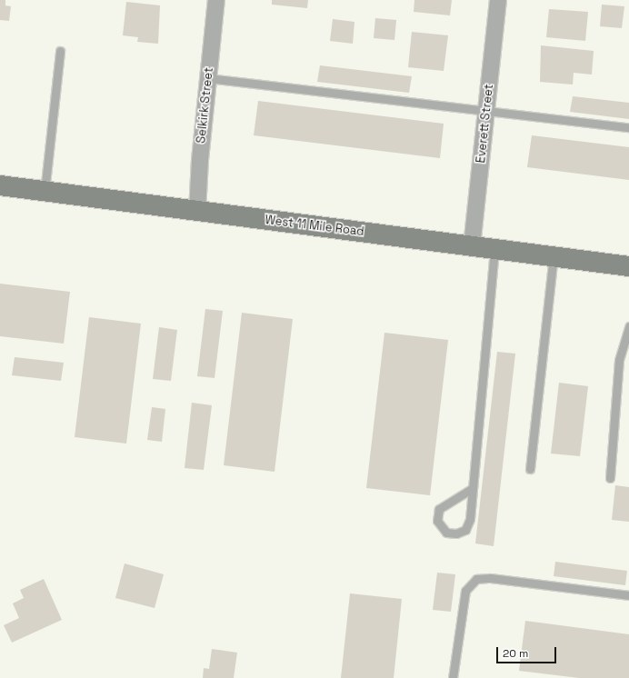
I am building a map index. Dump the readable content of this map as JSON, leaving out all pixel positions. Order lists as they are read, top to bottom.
{
  "streets": {
    "main road": ["West 11 Mile Road"],
    "street": ["Selkirk Street", "Everett Street"]
  },
  "crossings": [
    ["Selkirk Street", "West 11 Mile Road"],
    ["Everett Street", "West 11 Mile Road"]
  ],
  "scale_bar": "20 m"
}
